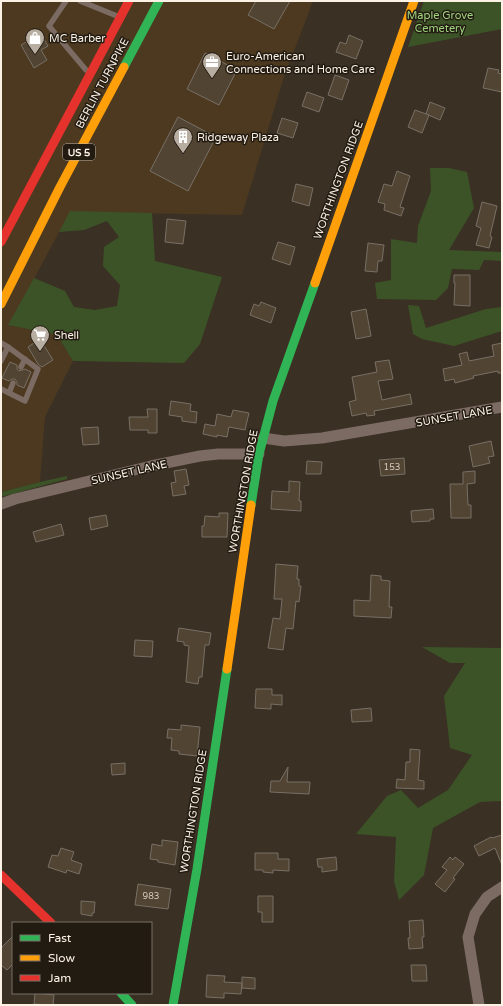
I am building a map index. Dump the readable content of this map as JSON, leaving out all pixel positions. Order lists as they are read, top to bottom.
{
  "streets": {
    "main road": ["BERLIN TURNPIKE", "US 5", "WORTHINGTON RIDGE"],
    "street": ["SUNSET LANE"]
  },
  "crossings": [
    ["WORTHINGTON RIDGE", "SUNSET LANE"]
  ],
  "parks": ["Maple Grove Cemetery"],
  "places": {
    "shop": ["MC Barber"],
    "office": ["Euro-American Connections and Home Care"],
    "building": ["Ridgeway Plaza"],
    "supermarket": ["Shell"]
  },
  "house_numbers": ["153", "983"],
  "legend": ["Fast", "Slow", "Jam"]
}
